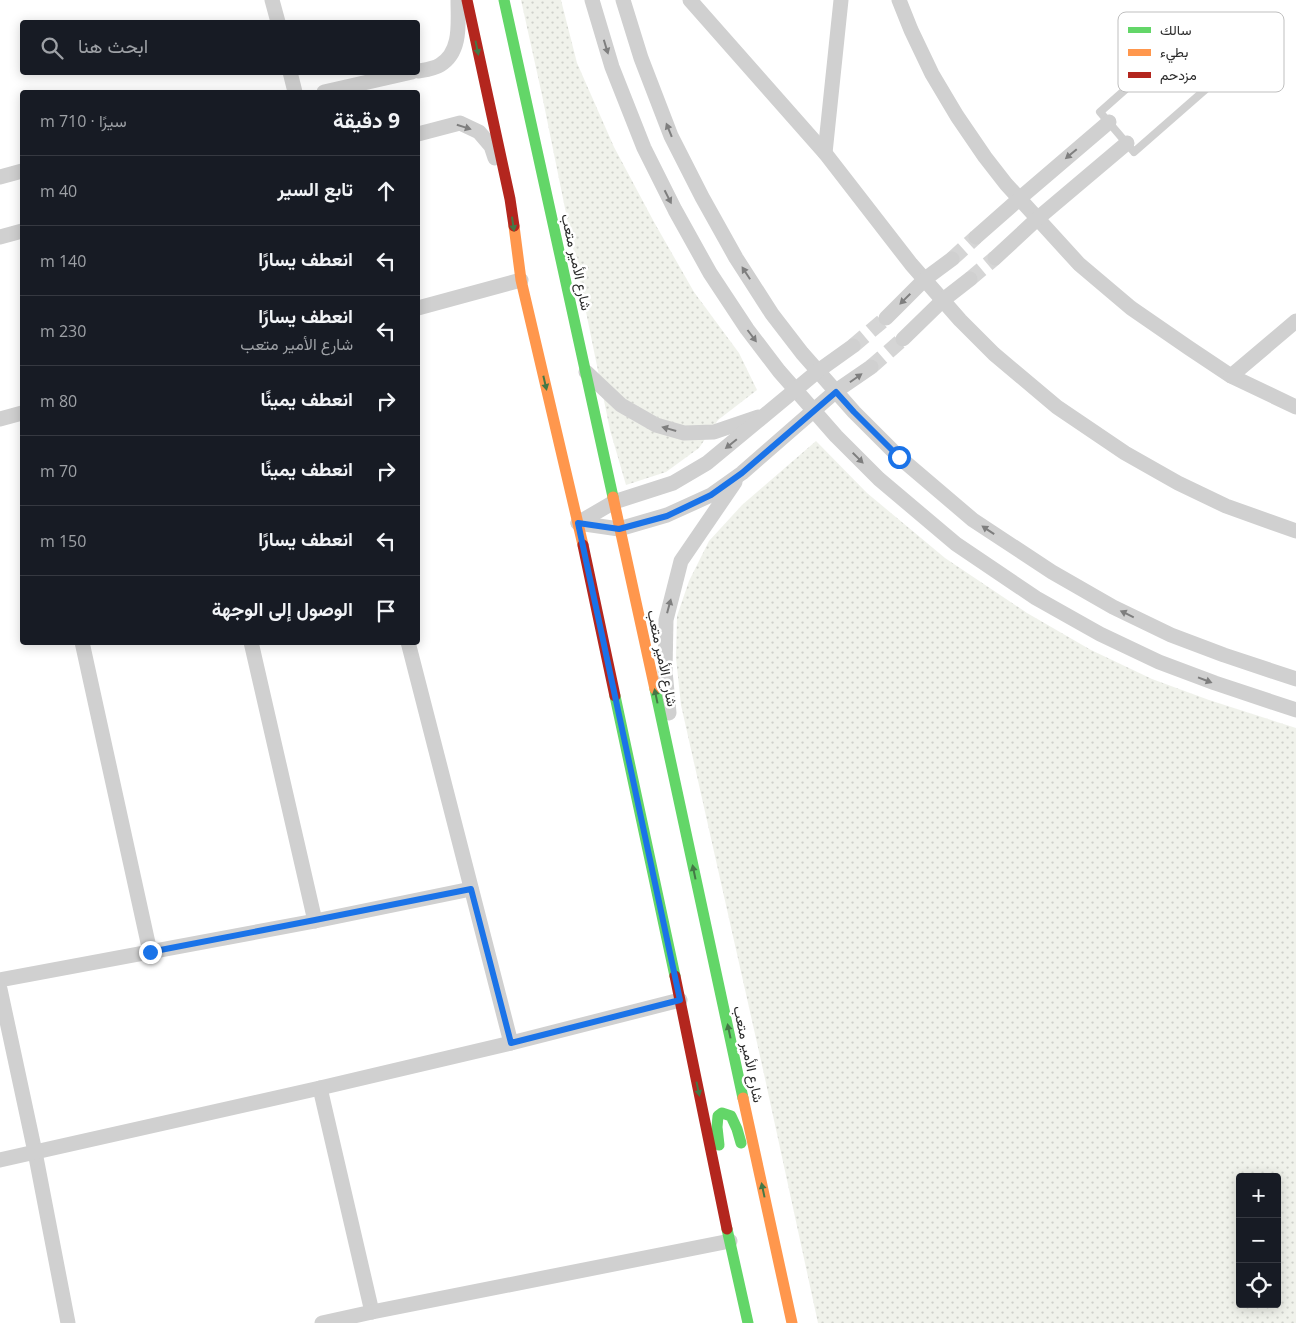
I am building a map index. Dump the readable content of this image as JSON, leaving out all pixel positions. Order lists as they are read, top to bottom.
{
  "streets": {
    "main road": ["شارع الأمير متعب"]
  },
  "legend": ["سالك", "بطيء", "مزدحم"],
  "page": {
    "search": "ابحث هنا",
    "heading": ["9 دقيقة", "سيرًا · 710 m"],
    "list": [
      ["تابع السير", "40 m"],
      ["انعطف يسارًا", "140 m"],
      ["انعطف يسارًا", "شارع الأمير متعب", "230 m"],
      ["انعطف يمينًا", "80 m"],
      ["انعطف يمينًا", "70 m"],
      ["انعطف يسارًا", "150 m"],
      "الوصول إلى الوجهة"
    ],
    "map_buttons": ["+", "−"]
  }
}
